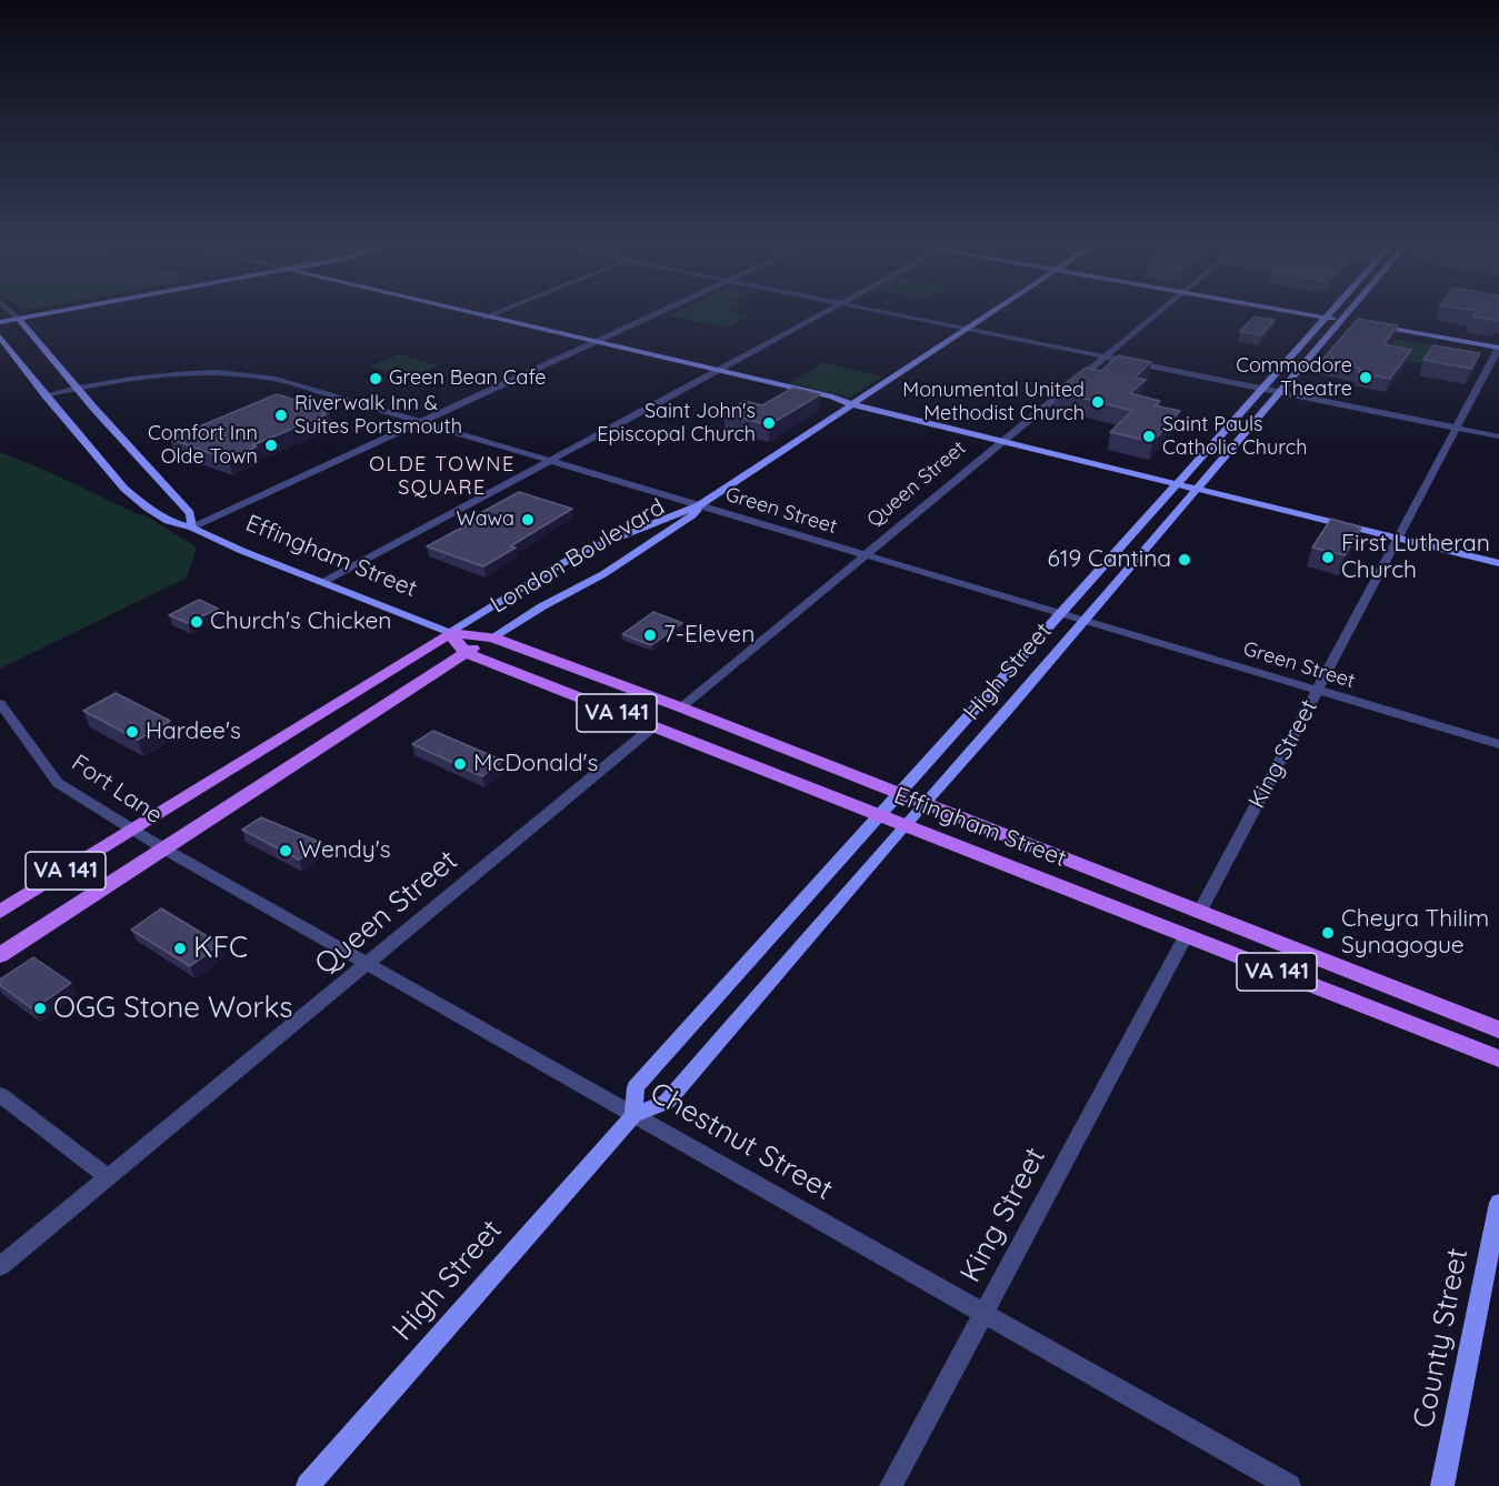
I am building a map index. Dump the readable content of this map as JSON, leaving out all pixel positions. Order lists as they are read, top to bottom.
{
  "streets": {
    "main road": [
      "Effingham Street",
      "London Boulevard",
      "High Street",
      "VA 141",
      "County Street"
    ],
    "street": [
      "Queen Street",
      "Green Street",
      "King Street",
      "Fort Lane",
      "Chestnut Street"
    ]
  },
  "crossings": [
    ["Queen Street", "Green Street"],
    ["Queen Street", "Effingham Street"],
    ["Queen Street", "Chestnut Street"],
    ["Green Street", "Effingham Street"],
    ["Green Street", "London Boulevard"],
    ["Green Street", "High Street"],
    ["Green Street", "King Street"],
    ["Effingham Street", "London Boulevard"],
    ["Effingham Street", "High Street"],
    ["Effingham Street", "King Street"],
    ["London Boulevard", "Fort Lane"],
    ["London Boulevard", "Chestnut Street"],
    ["High Street", "Chestnut Street"],
    ["King Street", "Chestnut Street"],
    ["Fort Lane", "Chestnut Street"]
  ],
  "districts": ["OLDE TOWNE SQUARE"],
  "places": [
    "Commodore Theatre",
    "Green Bean Cafe",
    "Monumental United Methodist Church",
    "Riverwalk Inn & Suites Portsmouth",
    "Saint John's Episcopal Church",
    "Saint Pauls Catholic Church",
    "Comfort Inn Olde Town",
    "Wawa",
    "First Lutheran Church",
    "619 Cantina",
    "Church's Chicken",
    "7-Eleven",
    "Hardee's",
    "McDonald's",
    "Wendy's",
    "Cheyra Thilim Synagogue",
    "KFC",
    "OGG Stone Works"
  ]
}
